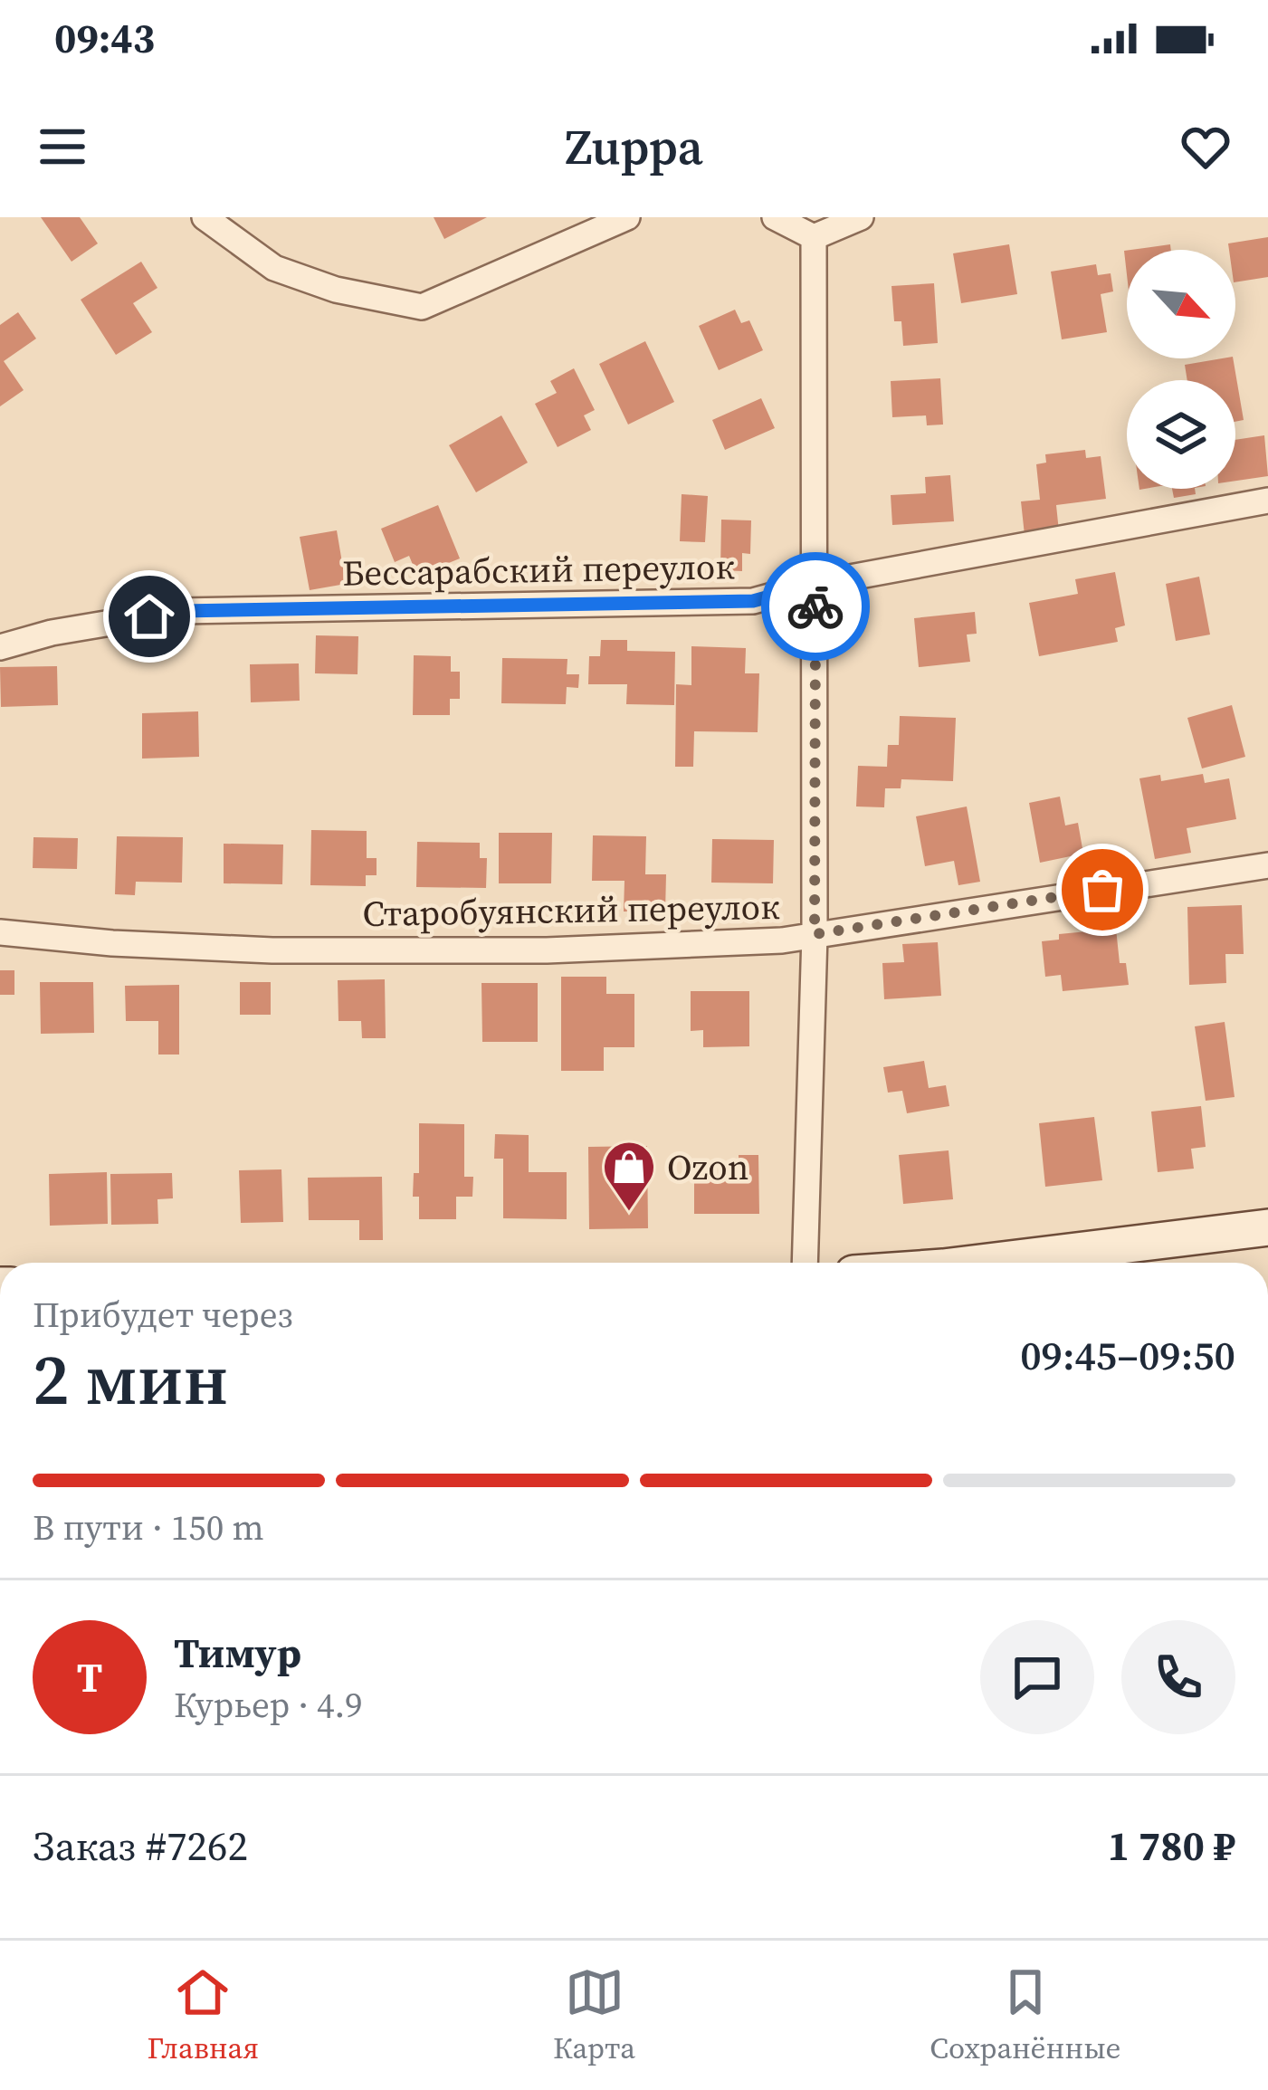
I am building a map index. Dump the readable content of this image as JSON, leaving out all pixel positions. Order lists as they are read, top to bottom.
{
  "streets": {
    "street": ["Бессарабский переулок", "Старобуянский переулок"]
  },
  "places": {
    "shop": ["Ozon"]
  },
  "north": "bottom right",
  "page": {
    "status": "09:43",
    "header": "Zuppa",
    "heading": ["2 мин", "Прибудет через", "09:45–09:50"],
    "panel": [
      "Тимур",
      "Курьер · 4.9",
      "Заказ #7262",
      "1 780 ₽"
    ],
    "bar": "В пути · 150 m",
    "round": "Т",
    "tabs": ["Главная", "Карта", "Сохранённые"]
  }
}
